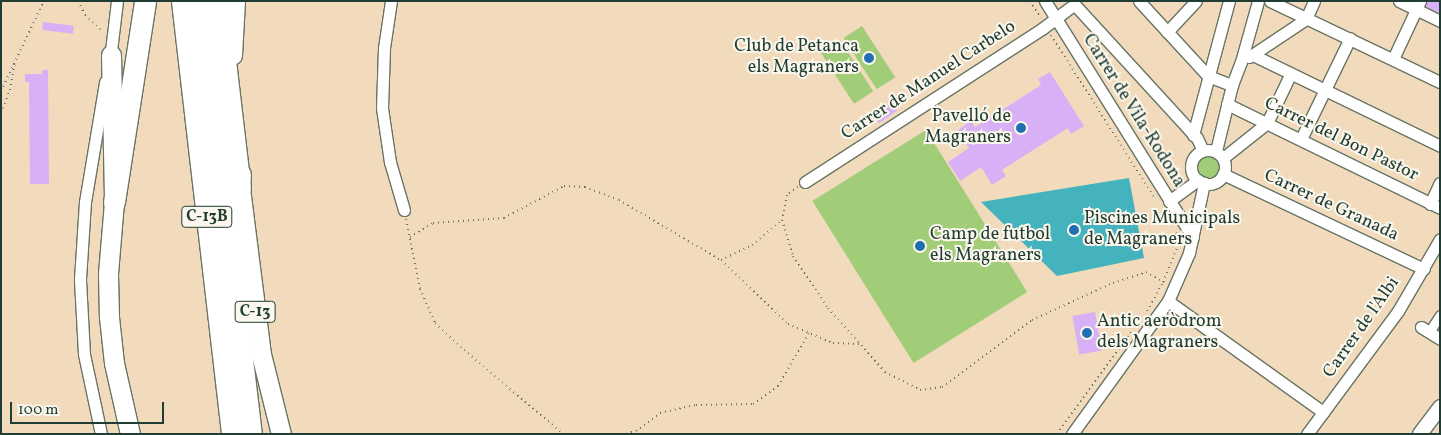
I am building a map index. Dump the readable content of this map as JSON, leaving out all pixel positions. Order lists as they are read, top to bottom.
{
  "streets": {
    "highway": ["C-13B", "C-13"],
    "street": [
      "Carrer de Manuel Carbelo",
      "Carrer de Vila-Rodona",
      "Carrer del Bon Pastor",
      "Carrer de Granada",
      "Carrer de l'Albi"
    ]
  },
  "crossings": [
    ["Carrer de Manuel Carbelo", "Carrer de Vila-Rodona"],
    ["Carrer de Vila-Rodona", "Carrer de Granada"],
    ["Carrer de Granada", "Carrer de l'Albi"]
  ],
  "places": [
    "Club de Petanca els Magraners",
    "Pavelló de Magraners",
    "Piscines Municipals de Magraners",
    "Camp de futbol els Magraners",
    "Antic aeròdrom dels Magraners"
  ],
  "scale_bar": "100 m"
}
